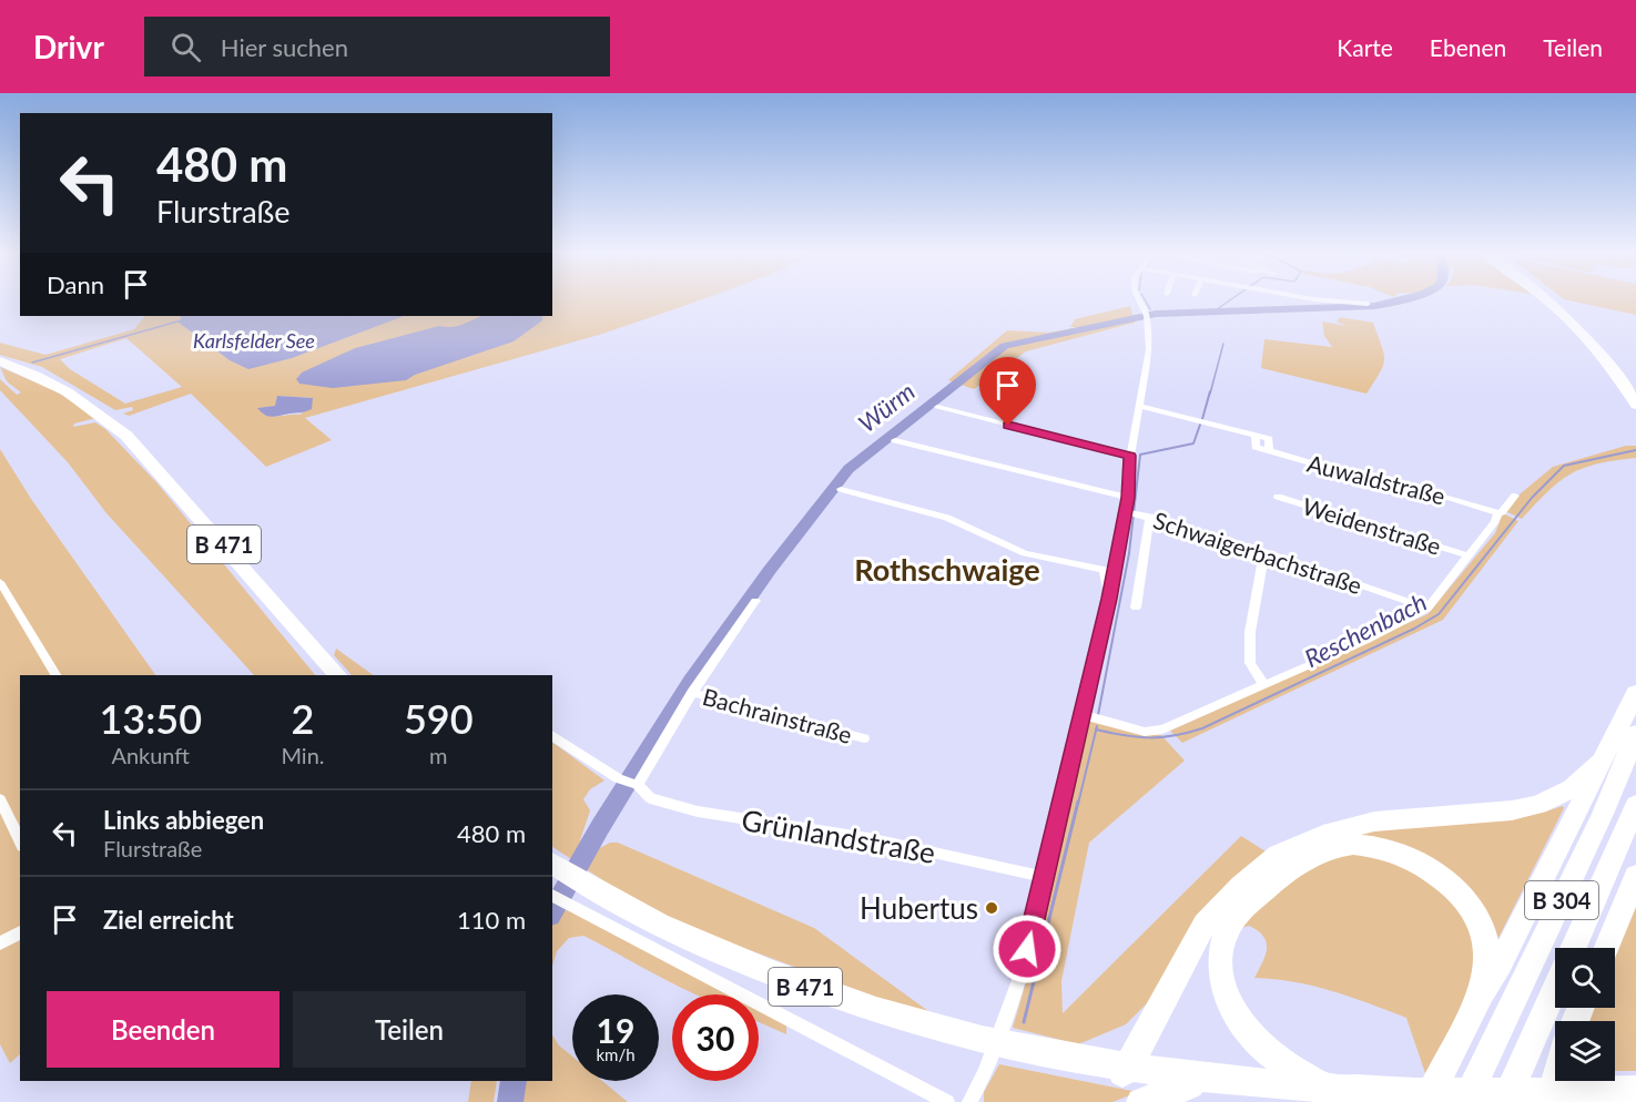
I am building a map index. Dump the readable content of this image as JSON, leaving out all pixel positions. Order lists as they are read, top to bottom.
{
  "streets": {
    "highway": ["B 471", "B 304"],
    "street": [
      "Auwaldstraße",
      "Weidenstraße",
      "Schwaigerbachstraße",
      "Bachrainstraße",
      "Grünlandstraße"
    ]
  },
  "districts": ["Rothschwaige"],
  "water": ["Karlsfelder See", "Würm", "Reschenbach"],
  "places": ["Hubertus"],
  "page": {
    "header": "Drivr",
    "search": "Hier suchen",
    "nav": ["Karte", "Ebenen", "Teilen"],
    "turn": ["480 m", "Flurstraße"],
    "then": "Dann",
    "eta": [
      "13:50",
      "Ankunft",
      "2",
      "Min.",
      "590",
      "m"
    ],
    "list": [
      {
        "name": "Links abbiegen",
        "note": "Flurstraße",
        "value": "480 m"
      },
      {
        "name": "Ziel erreicht",
        "value": "110 m"
      }
    ],
    "buttons": ["Beenden", "Teilen"],
    "speed": "19 km/h",
    "limit": "30"
  }
}
